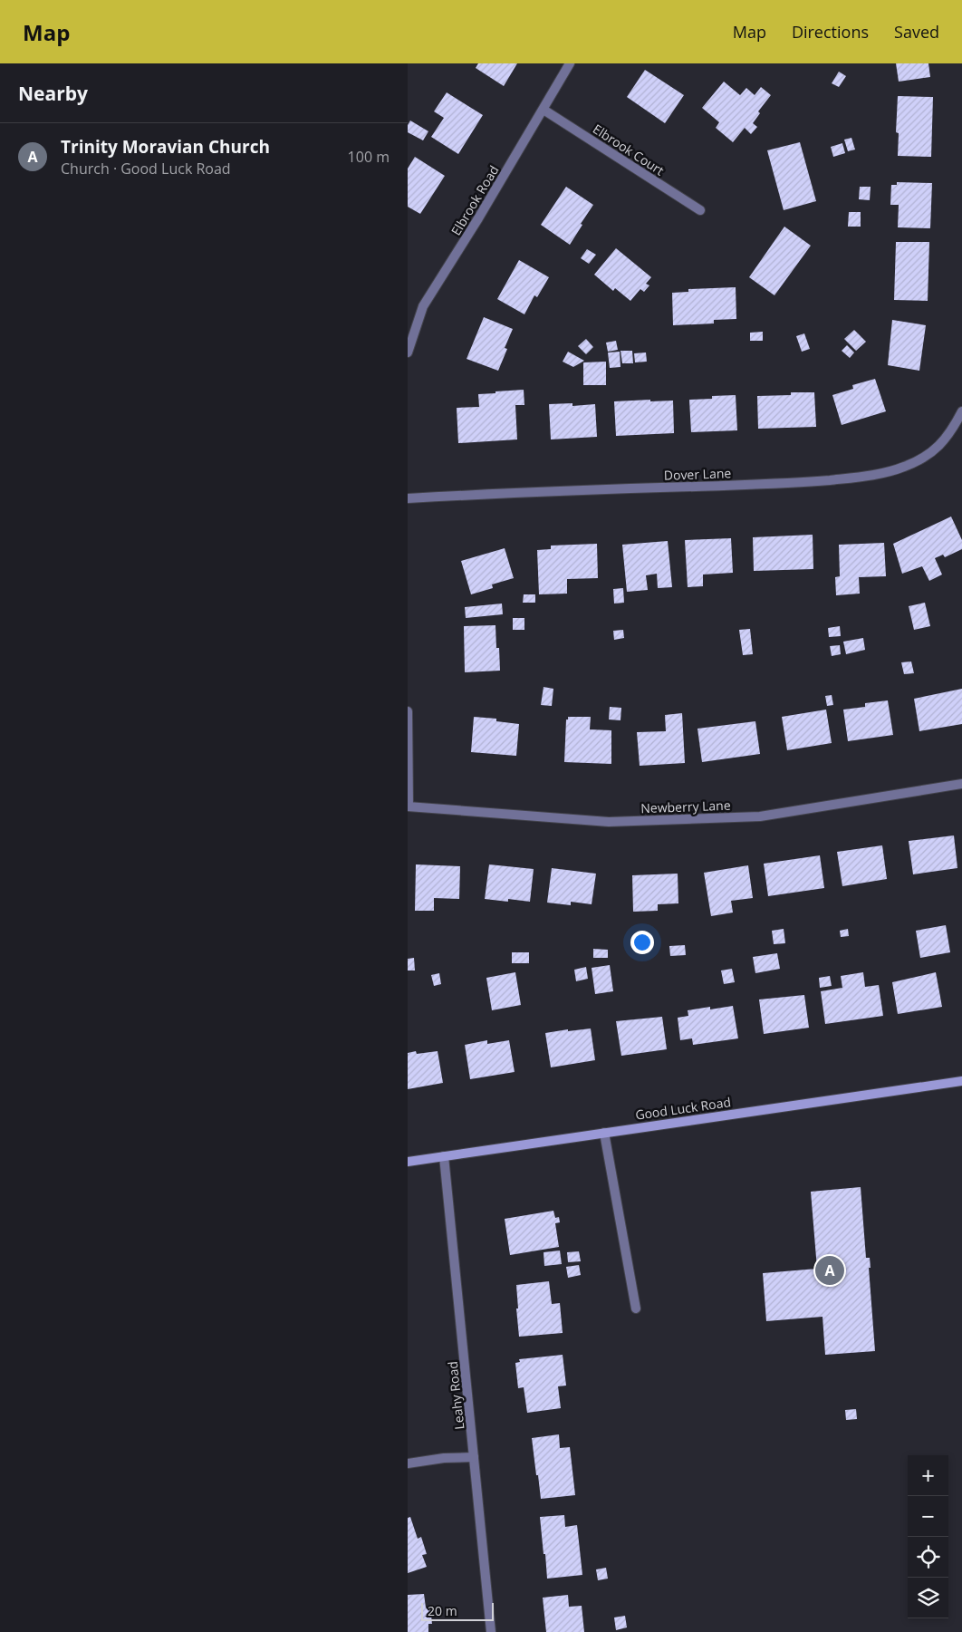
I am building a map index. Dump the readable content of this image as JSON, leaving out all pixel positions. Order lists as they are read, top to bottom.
{
  "streets": {
    "main road": ["Good Luck Road"],
    "street": [
      "Elbrook Court",
      "Elbrook Road",
      "Dover Lane",
      "Newberry Lane",
      "Leahy Road"
    ]
  },
  "crossings": [
    ["Elbrook Court", "Elbrook Road"],
    ["Good Luck Road", "Leahy Road"]
  ],
  "scale_bar": "20 m",
  "page": {
    "header": "Map",
    "nav": ["Map", "Directions", "Saved"],
    "heading": "Nearby",
    "list": [
      {
        "mark": "A",
        "name": "Trinity Moravian Church",
        "note": "Church · Good Luck Road",
        "value": "100 m"
      }
    ],
    "pins": "A",
    "map_buttons": ["+", "−"],
    "scale": "20 m"
  }
}
